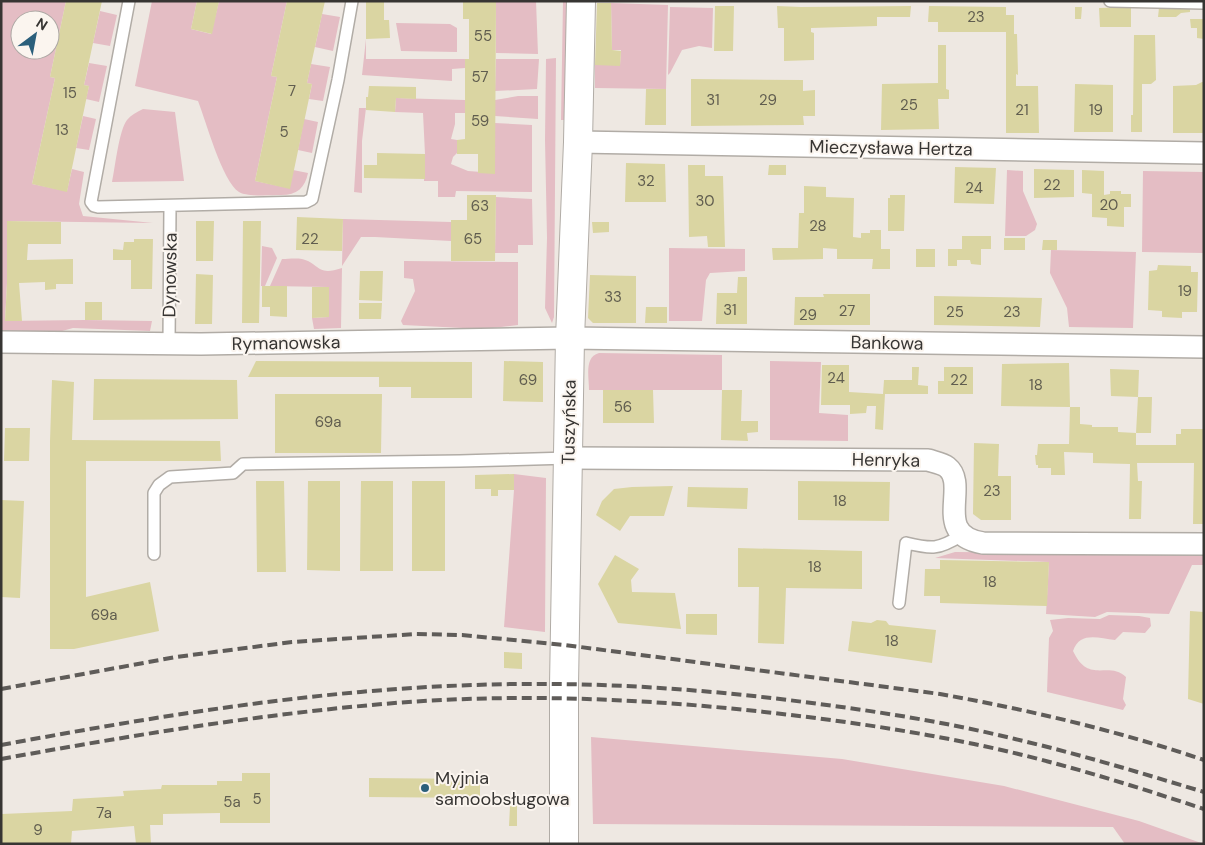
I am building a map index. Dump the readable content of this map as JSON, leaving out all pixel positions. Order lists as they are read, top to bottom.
{
  "streets": {
    "street": [
      "Mieczysława Hertza",
      "Rymanowska",
      "Bankowa",
      "Tuszyńska",
      "Henryka"
    ],
    "lane": ["Dynowska"]
  },
  "crossings": [
    ["Mieczysława Hertza", "Tuszyńska"],
    ["Dynowska", "Rymanowska"],
    ["Rymanowska", "Bankowa"],
    ["Rymanowska", "Tuszyńska"],
    ["Bankowa", "Tuszyńska"],
    ["Tuszyńska", "Henryka"]
  ],
  "places": ["Myjnia samoobsługowa"],
  "house_numbers": [
    "23",
    "55",
    "57",
    "7",
    "15",
    "31",
    "29",
    "25",
    "21",
    "19",
    "59",
    "13",
    "5",
    "32",
    "22",
    "24",
    "30",
    "20",
    "63",
    "28",
    "22",
    "65",
    "19",
    "33",
    "31",
    "27",
    "25",
    "23",
    "29",
    "24",
    "69",
    "22",
    "18",
    "56",
    "69a",
    "23",
    "18",
    "18",
    "18",
    "69a",
    "18",
    "5",
    "5a",
    "7a",
    "9"
  ],
  "north": "top right"
}
